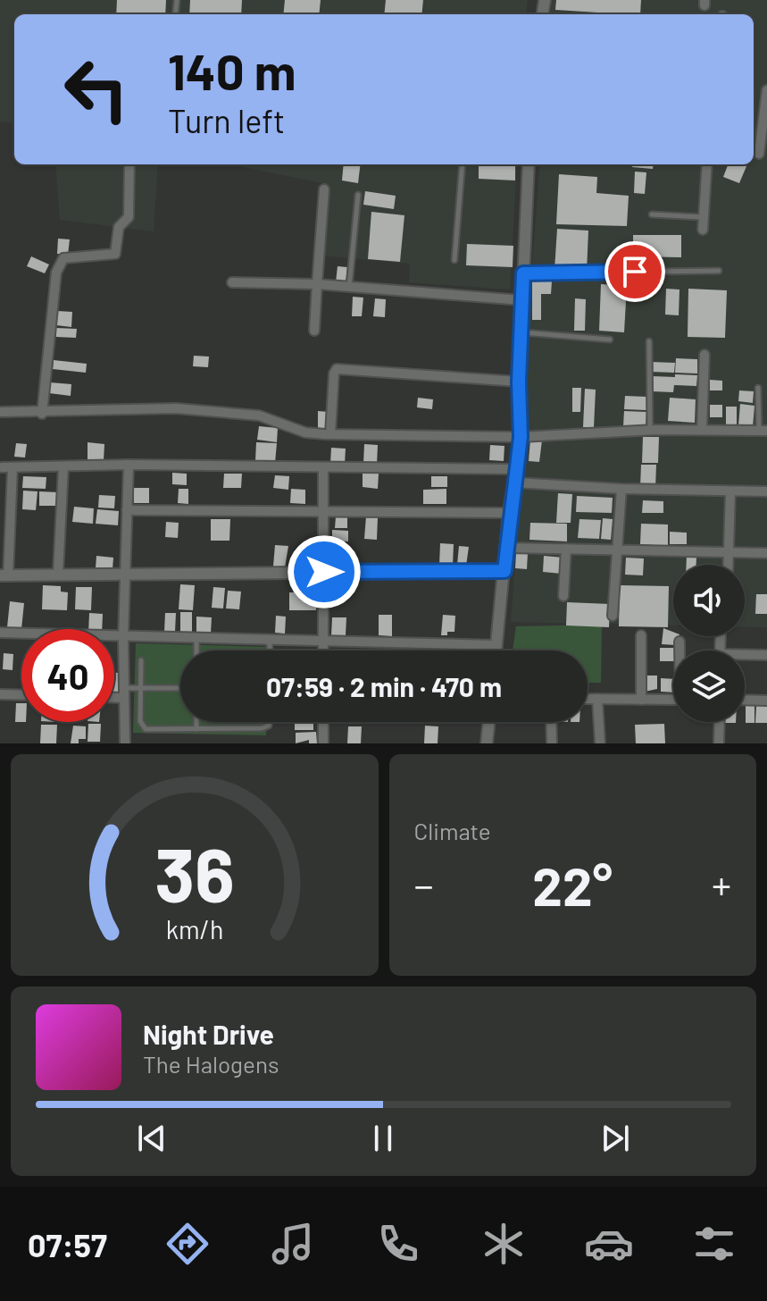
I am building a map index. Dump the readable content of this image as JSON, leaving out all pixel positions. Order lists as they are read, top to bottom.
{
  "page": {
    "turn": ["140 m", "Turn left"],
    "limit": "40",
    "trip": "07:59 · 2 min · 470 m",
    "tile": "Climate",
    "heat": ["−", "22°", "+"],
    "song": ["Night Drive", "The Halogens"],
    "tabs": "07:57",
    "gauge": ["36", "km/h"]
  }
}
